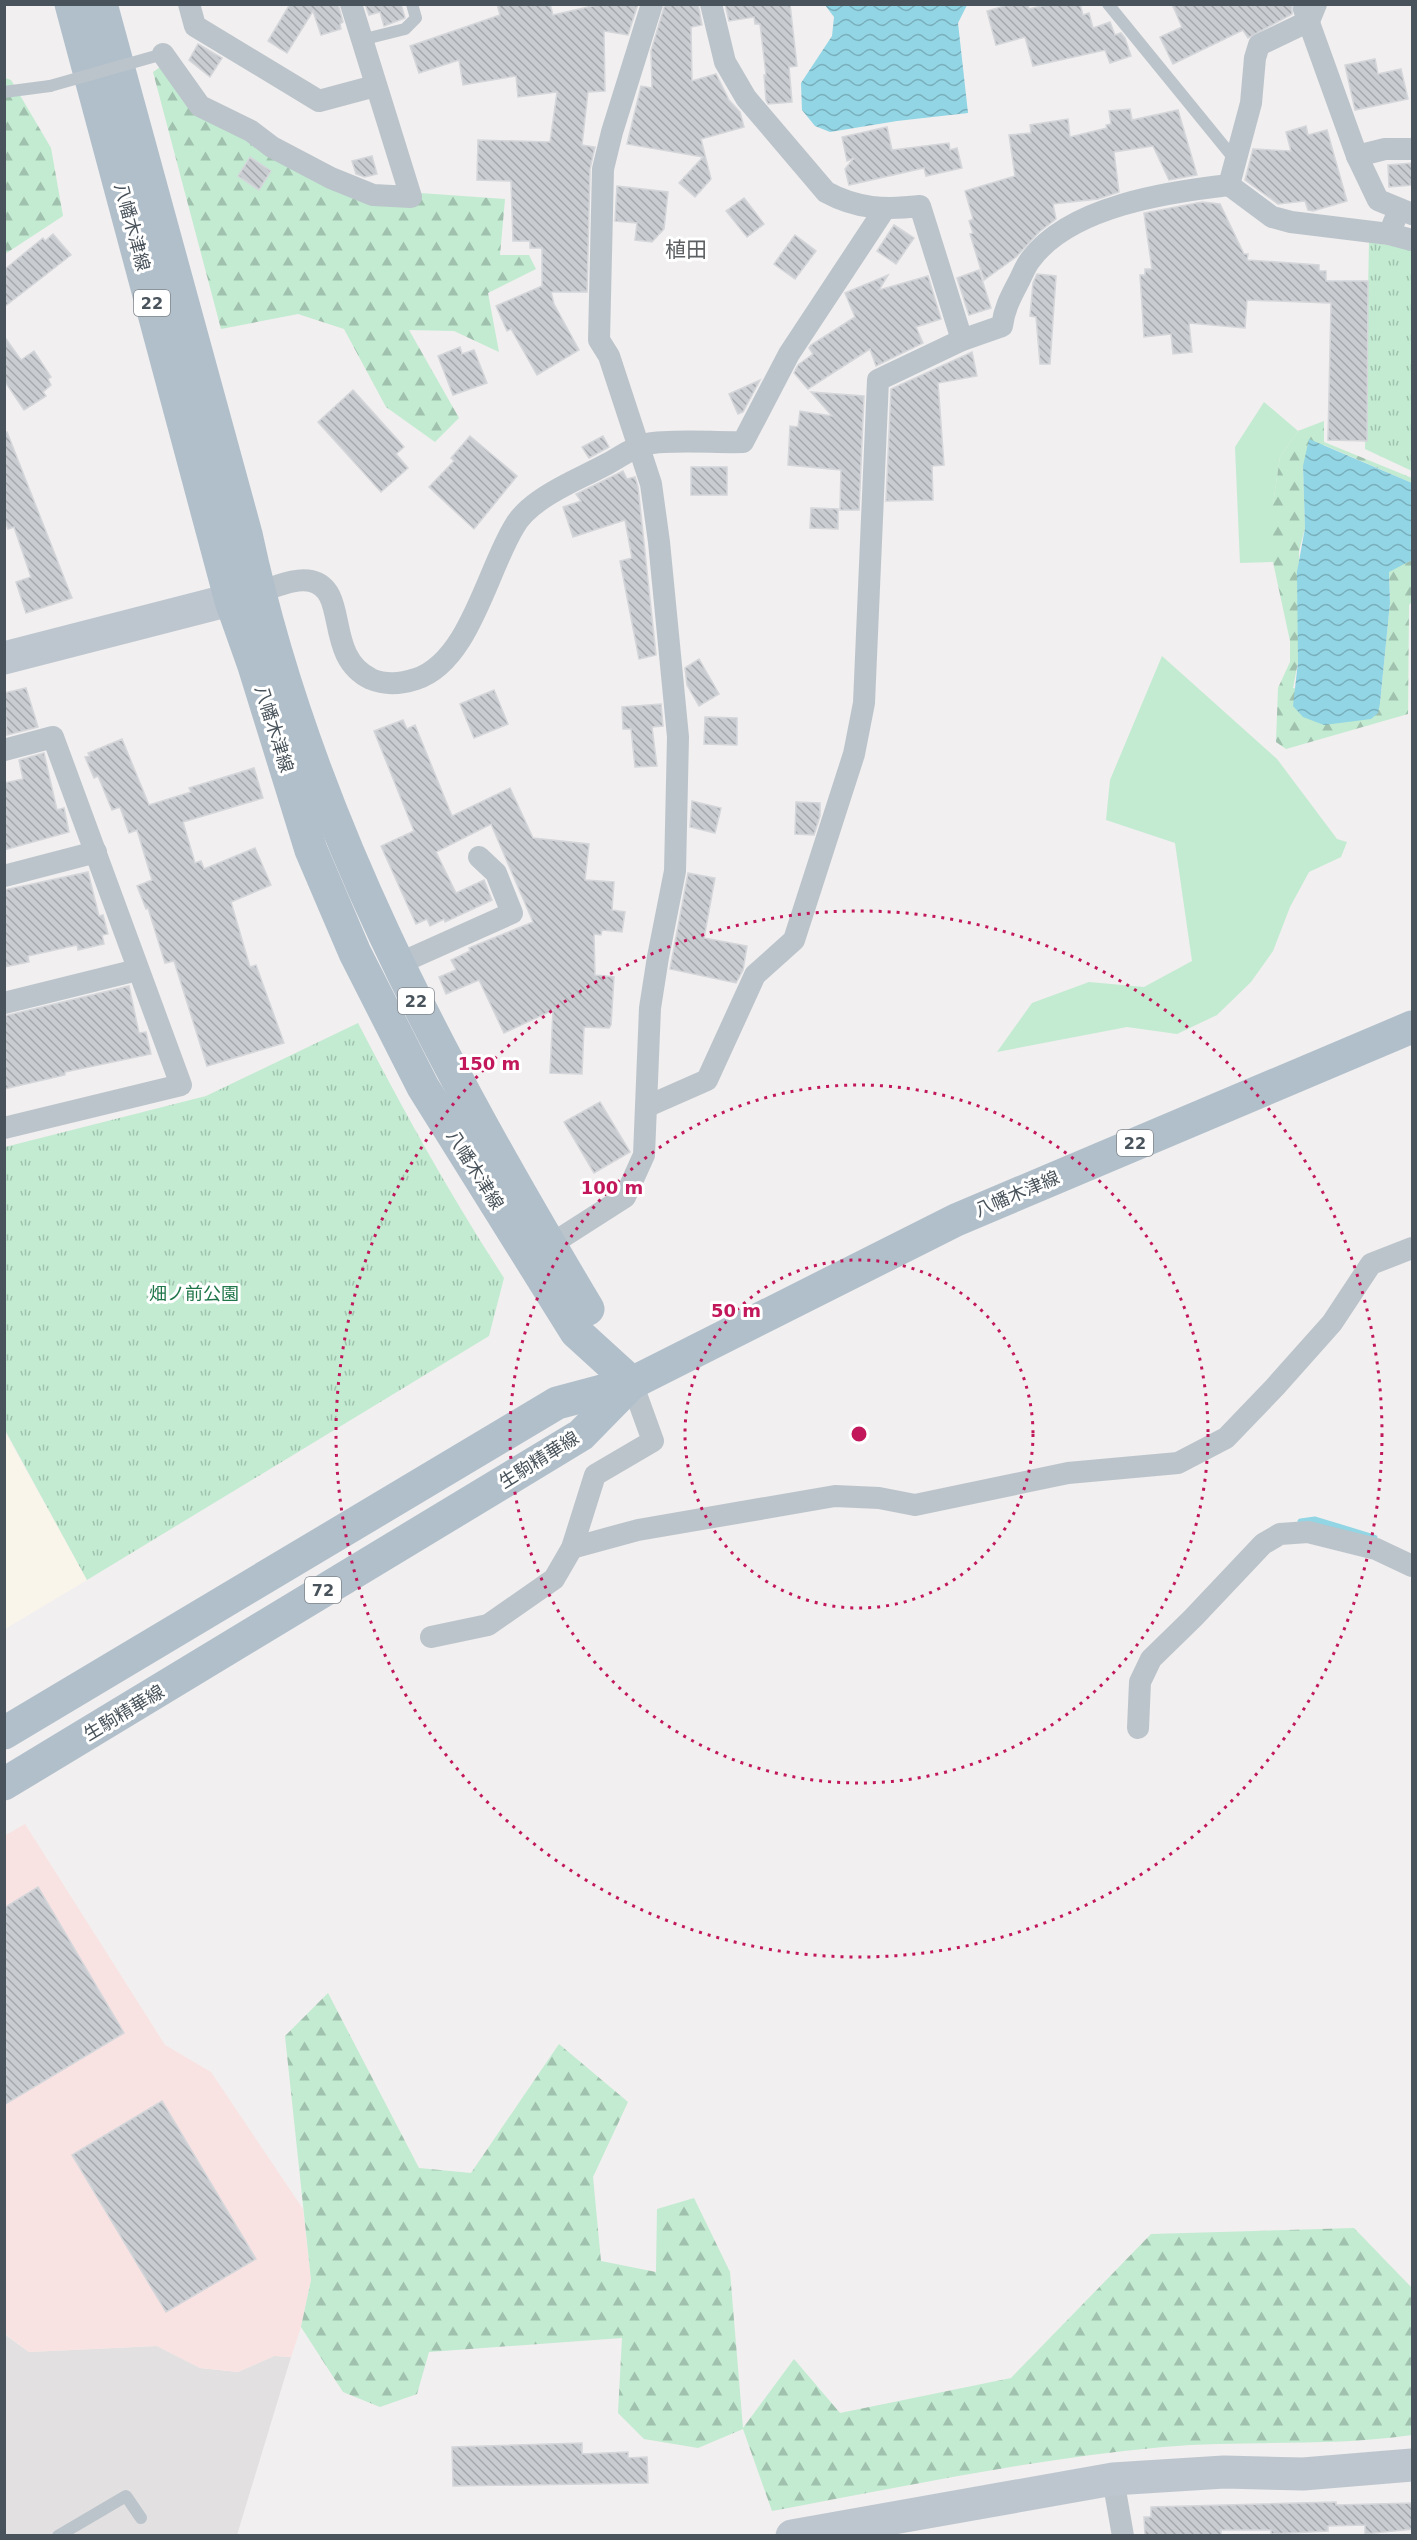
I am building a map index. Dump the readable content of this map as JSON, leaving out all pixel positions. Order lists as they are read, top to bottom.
{
  "streets": {
    "main road": [
      "八幡木津線",
      "22",
      "生駒精華線",
      "72"
    ]
  },
  "crossings": [
    ["八幡木津線", "生駒精華線"]
  ],
  "districts": ["植田"],
  "parks": ["畑ノ前公園"],
  "rings": ["150 m", "100 m", "50 m"]
}
